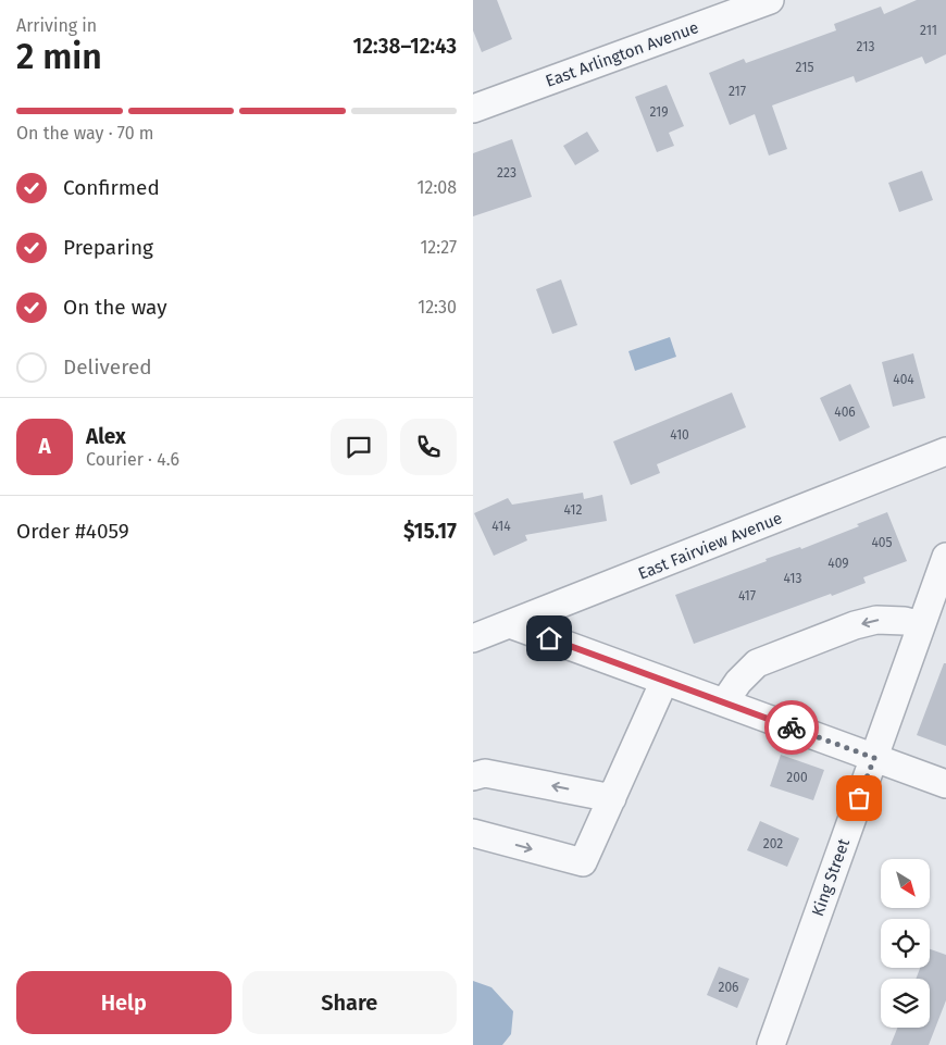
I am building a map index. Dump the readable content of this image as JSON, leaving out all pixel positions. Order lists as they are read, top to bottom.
{
  "streets": {
    "street": ["East Arlington Avenue", "East Fairview Avenue", "King Street"]
  },
  "house_numbers": [
    "211",
    "213",
    "215",
    "217",
    "219",
    "223",
    "404",
    "406",
    "410",
    "412",
    "414",
    "405",
    "409",
    "413",
    "417",
    "200",
    "202",
    "206"
  ],
  "north": "bottom right",
  "page": {
    "heading": ["2 min", "Arriving in", "12:38–12:43"],
    "panel": [
      "Alex",
      "Courier · 4.6",
      "Order #4059",
      "$15.17"
    ],
    "bar": "On the way · 70 m",
    "list": [
      ["Confirmed", "12:08"],
      ["Preparing", "12:27"],
      ["On the way", "12:30"],
      "Delivered"
    ],
    "round": "A",
    "buttons": ["Help", "Share"]
  }
}
